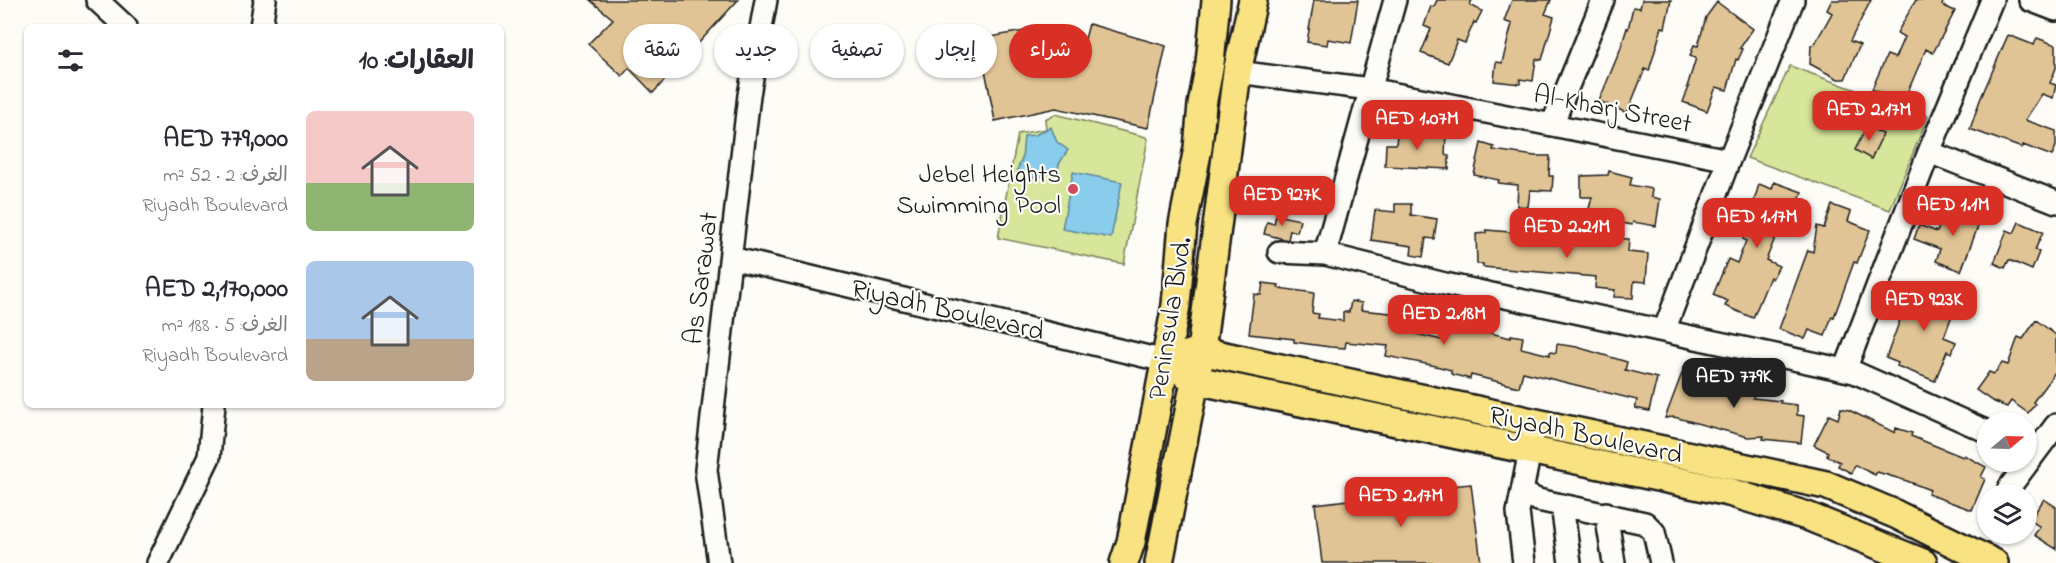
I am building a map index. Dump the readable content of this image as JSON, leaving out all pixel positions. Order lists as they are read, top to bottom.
{
  "streets": {
    "main road": ["Riyadh Boulevard", "Peninsula Blvd."],
    "street": ["Al-Kharj Street", "As Sarawat"]
  },
  "crossings": [
    ["Al-Kharj Street", "Peninsula Blvd."],
    ["As Sarawat", "Riyadh Boulevard"],
    ["Riyadh Boulevard", "Peninsula Blvd."]
  ],
  "places": ["Jebel Heights Swimming Pool"],
  "north": "right",
  "page": {
    "chip": [
      "شراء",
      "إيجار",
      "تصفية",
      "جديد",
      "شقة"
    ],
    "heading": "العقارات: 10",
    "price": [
      "AED 2.17M",
      "AED 1.07M",
      "AED 927K",
      "AED 1.1M",
      "AED 1.17M",
      "AED 2.21M",
      "AED 923K",
      "AED 2.18M",
      "AED 779K",
      "AED 2.17M"
    ],
    "list": [
      {
        "name": "AED 779,000",
        "note": "الغرف: 2 · 52 m² · Riyadh Boulevard"
      },
      {
        "name": "AED 2,170,000",
        "note": "الغرف: 5 · 188 m² · Riyadh Boulevard"
      }
    ]
  }
}
